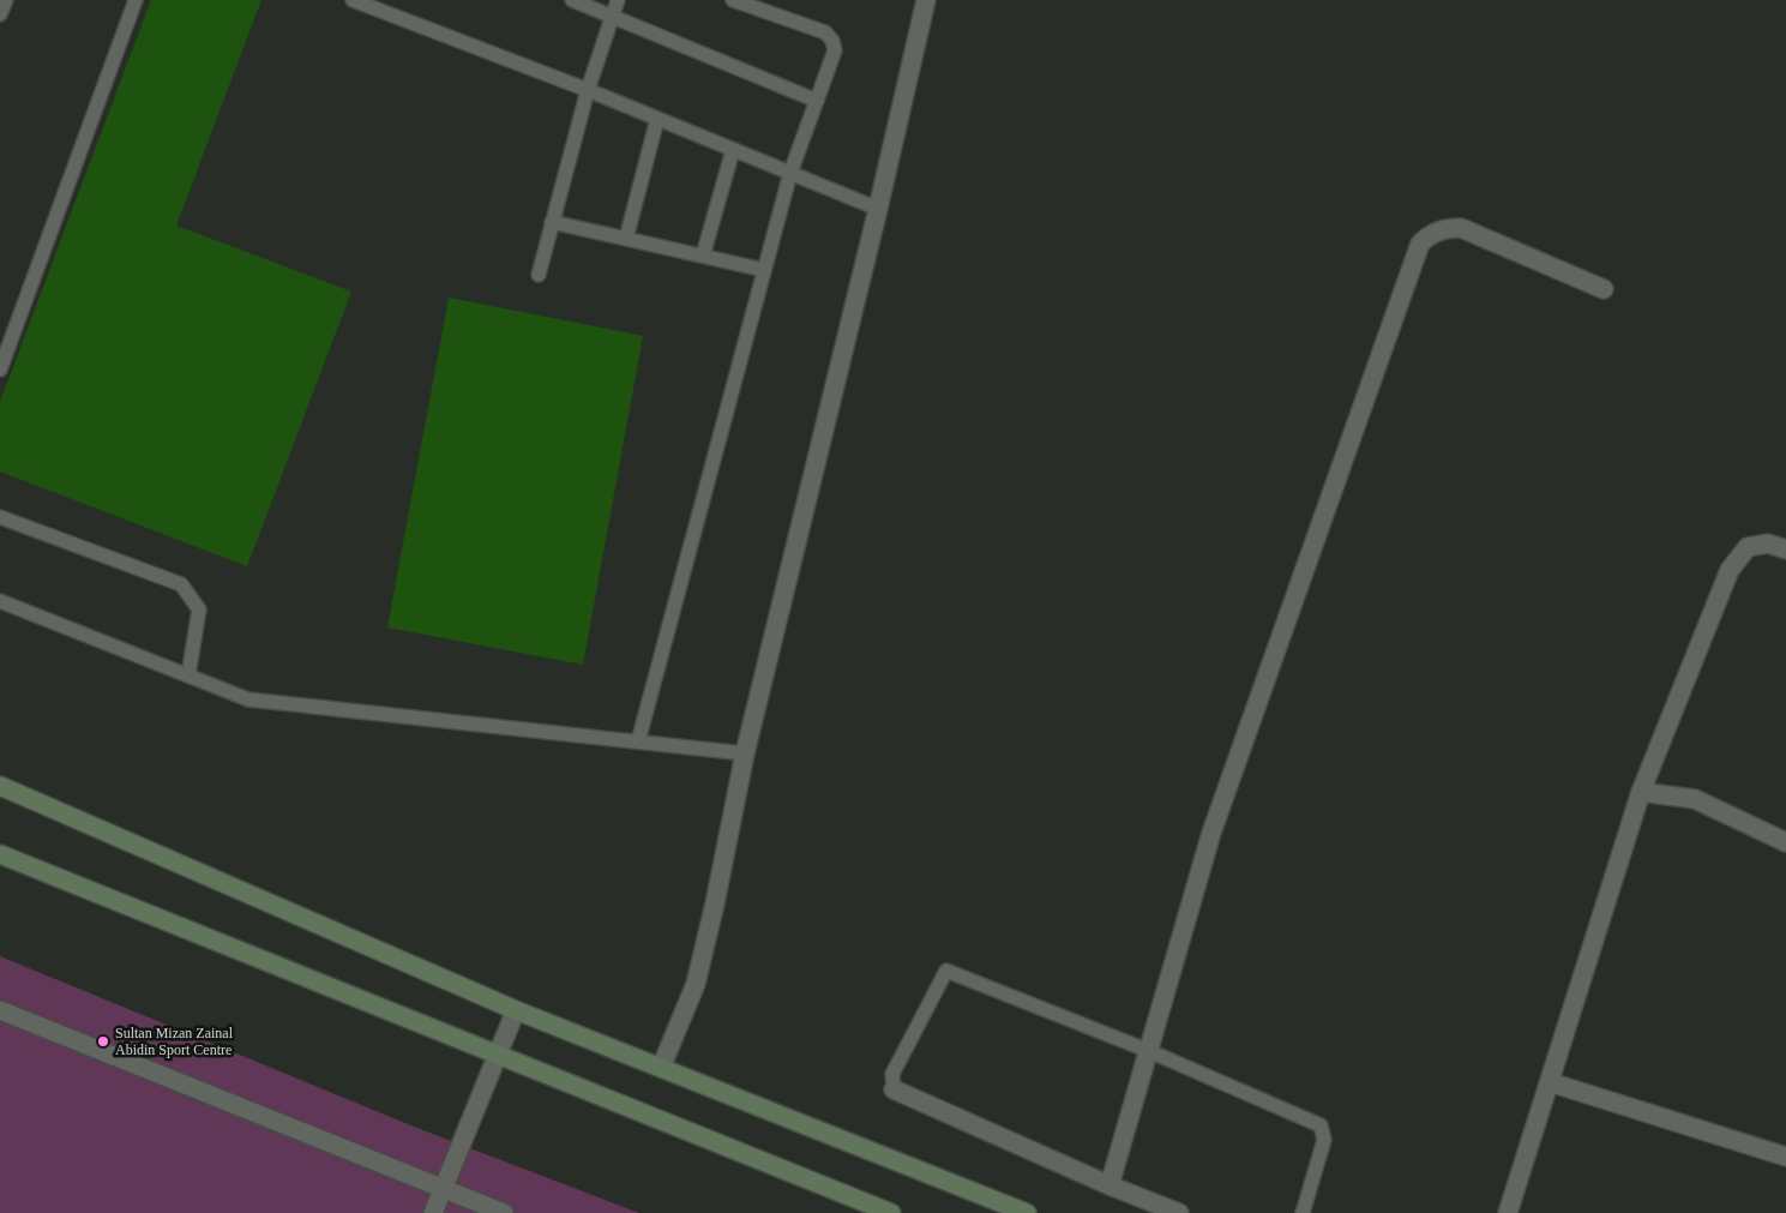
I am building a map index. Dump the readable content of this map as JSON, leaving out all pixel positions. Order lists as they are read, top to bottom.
{
  "places": ["Sultan Mizan Zainal Abidin Sport Centre"]
}
